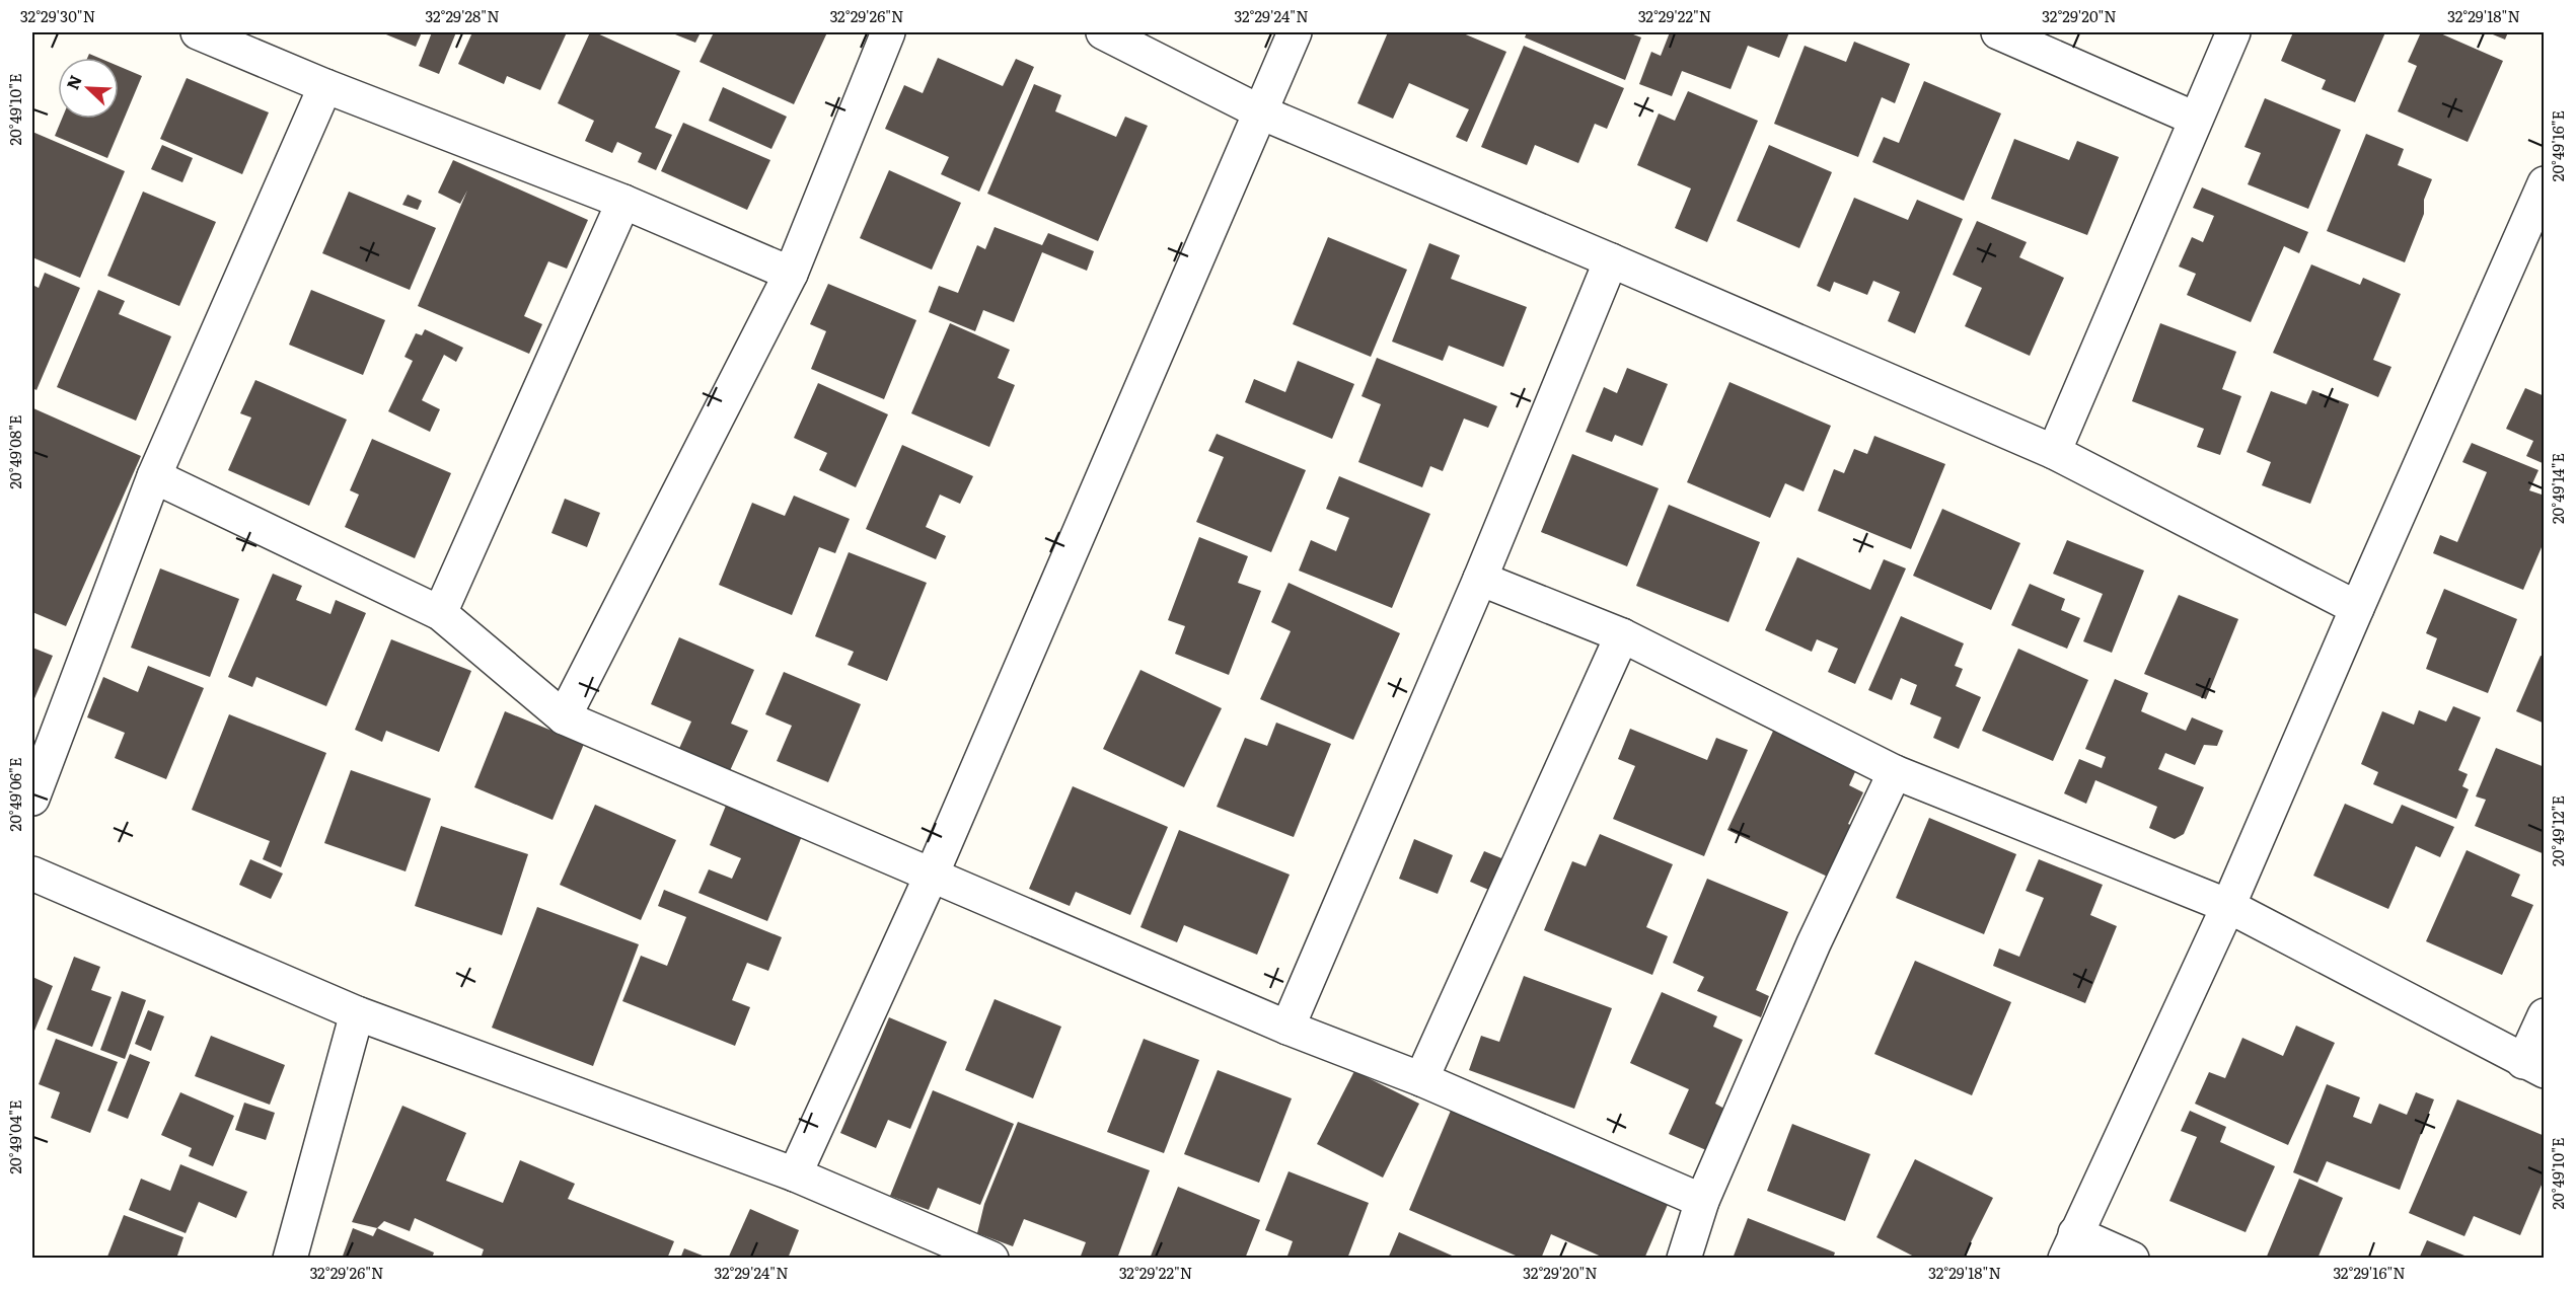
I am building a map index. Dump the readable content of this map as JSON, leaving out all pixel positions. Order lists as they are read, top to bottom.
{
  "north": "top left",
  "coordinates": [
    "32°29'30\"N",
    "32°29'28\"N",
    "32°29'26\"N",
    "32°29'24\"N",
    "32°29'22\"N",
    "32°29'20\"N",
    "32°29'18\"N",
    "20°49'10\"E",
    "20°49'16\"E",
    "20°49'08\"E",
    "20°49'14\"E",
    "20°49'06\"E",
    "20°49'12\"E",
    "20°49'04\"E",
    "32°29'16\"N"
  ]
}
